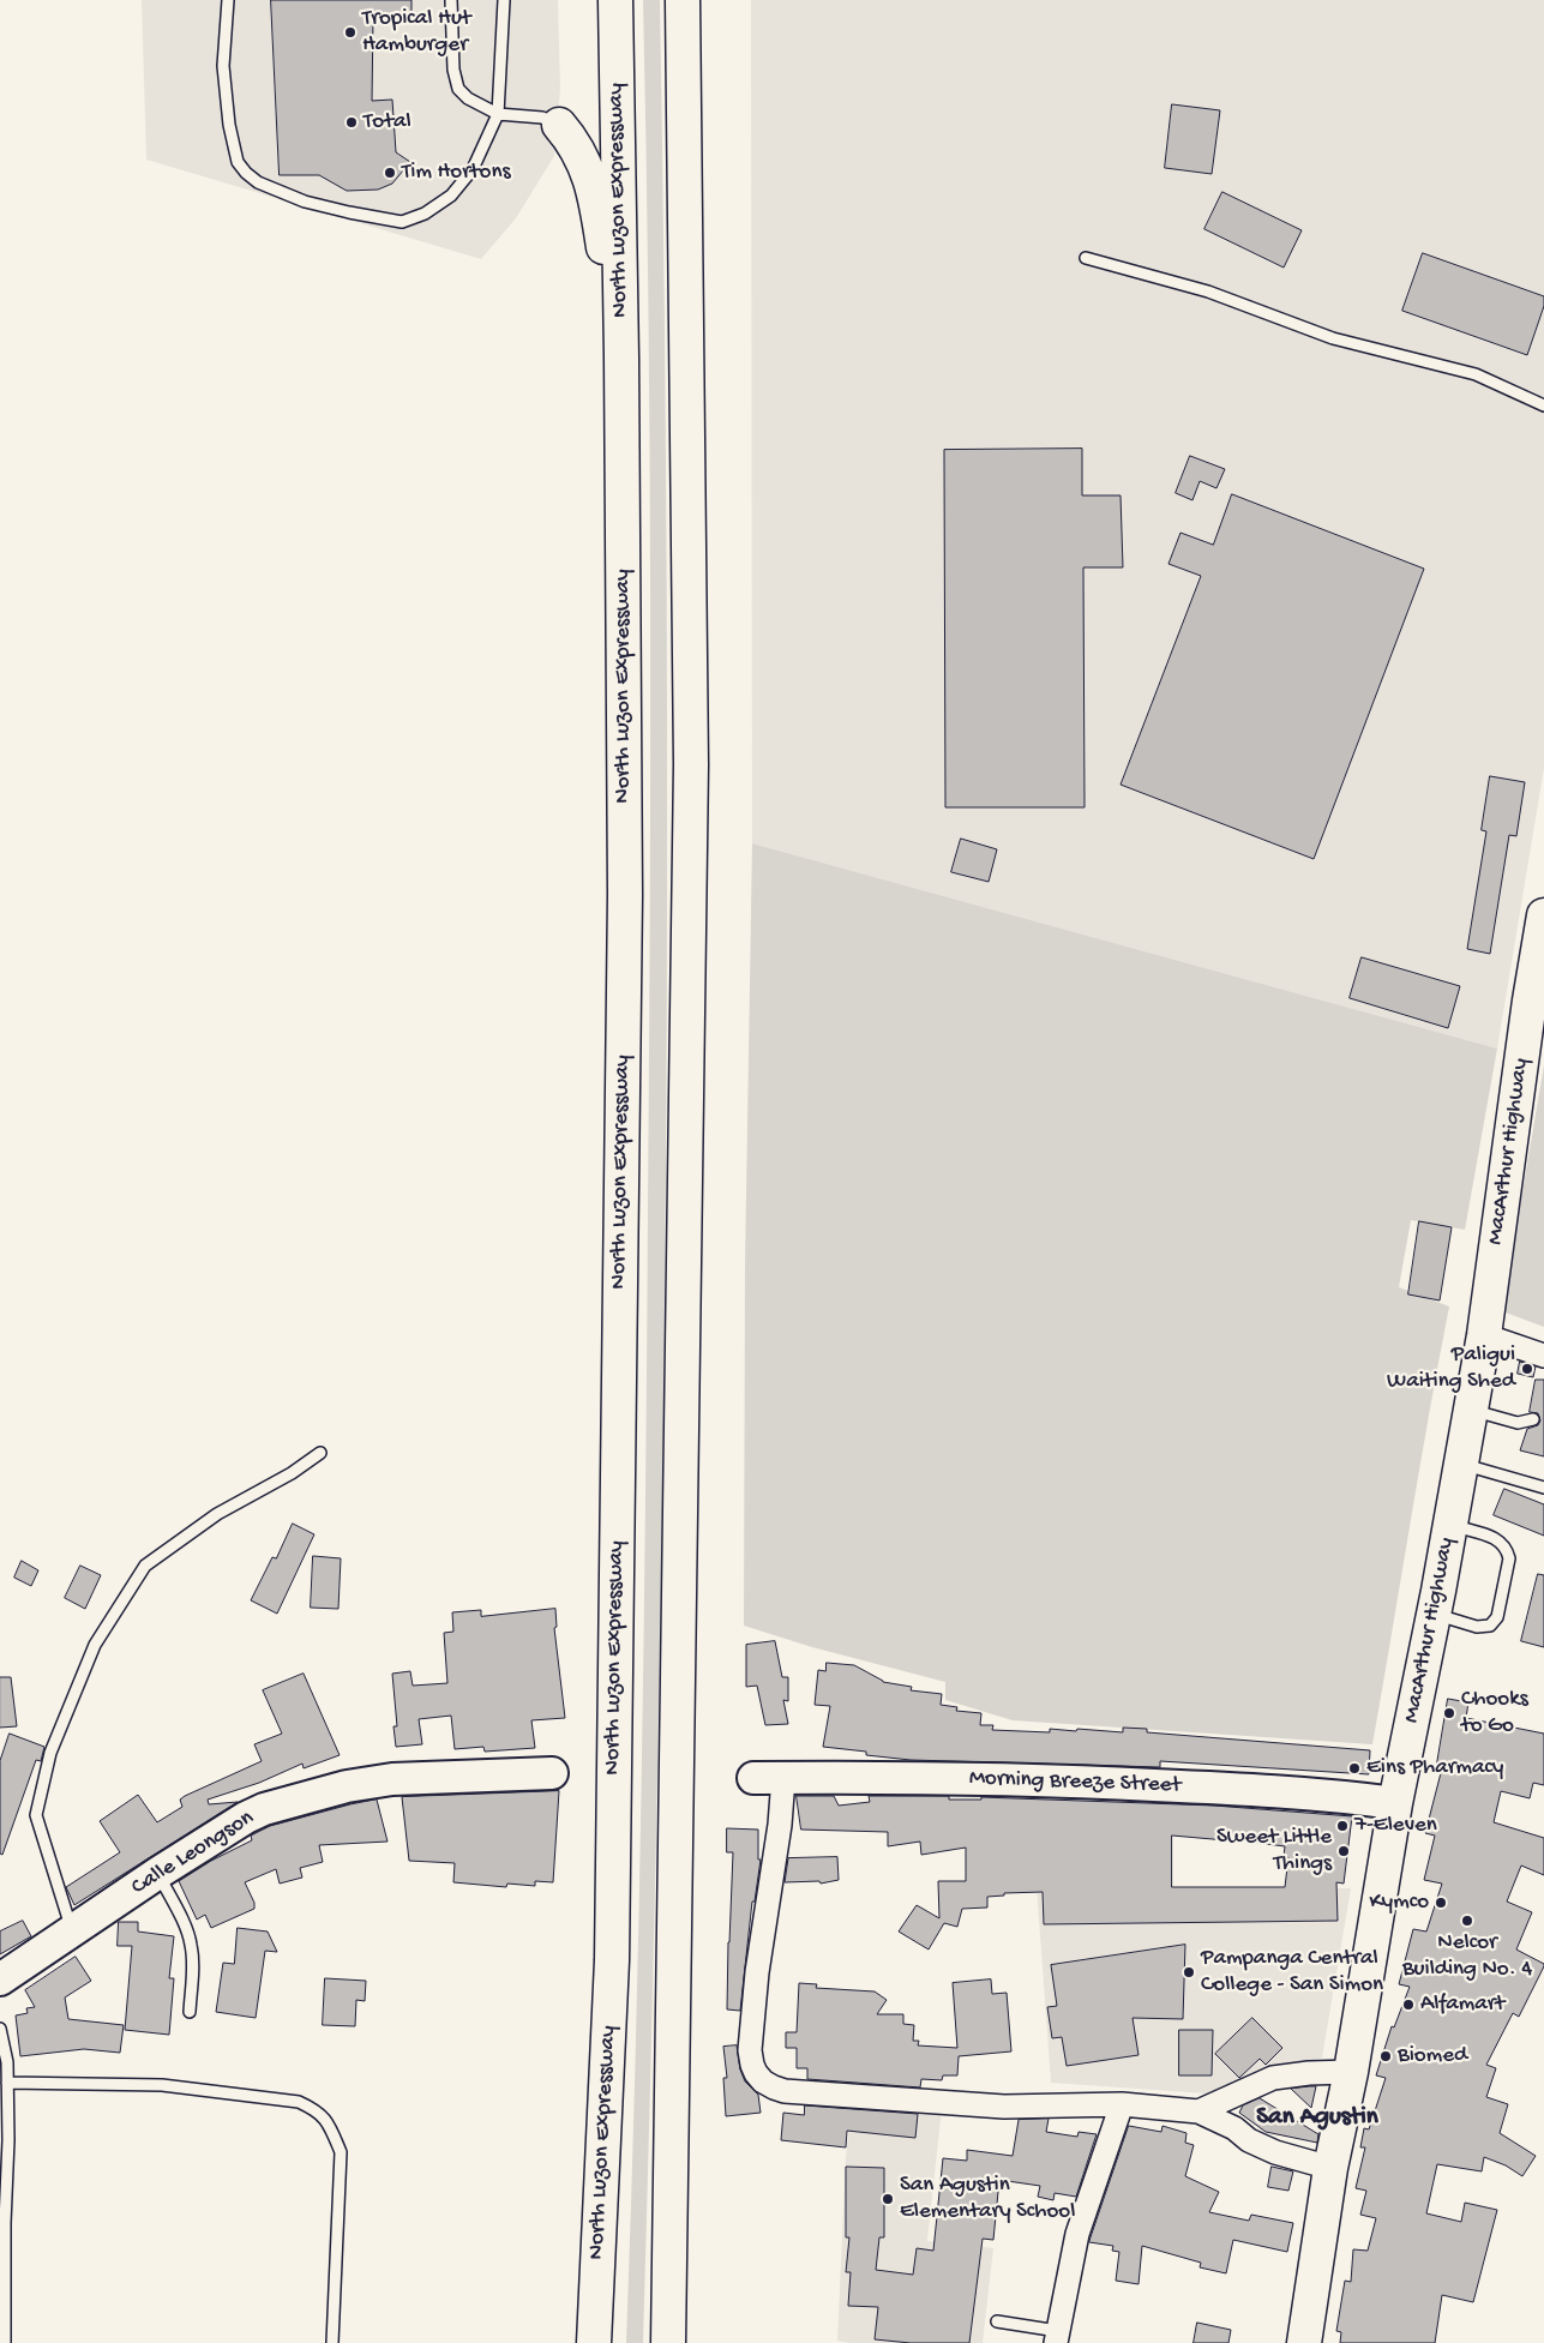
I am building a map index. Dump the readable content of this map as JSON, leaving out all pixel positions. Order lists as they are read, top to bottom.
{
  "streets": {
    "highway": ["North Luzon Expressway", "MacArthur Highway"],
    "main road": ["Morning Breeze Street", "Calle Leongson"]
  },
  "crossings": [
    ["MacArthur Highway", "Morning Breeze Street"]
  ],
  "districts": ["San Agustin"],
  "places": [
    "Tropical Hut Hamburger",
    "Total",
    "Tim Hortons",
    "Paligui Waiting Shed",
    "Chooks to Go",
    "Eins Pharmacy",
    "7-Eleven",
    "Sweet Little Things",
    "Kymco",
    "Nelcor Building No. 4",
    "Pampanga Central College - San Simon",
    "Alfamart",
    "Biomed",
    "San Agustin Elementary School"
  ]
}
